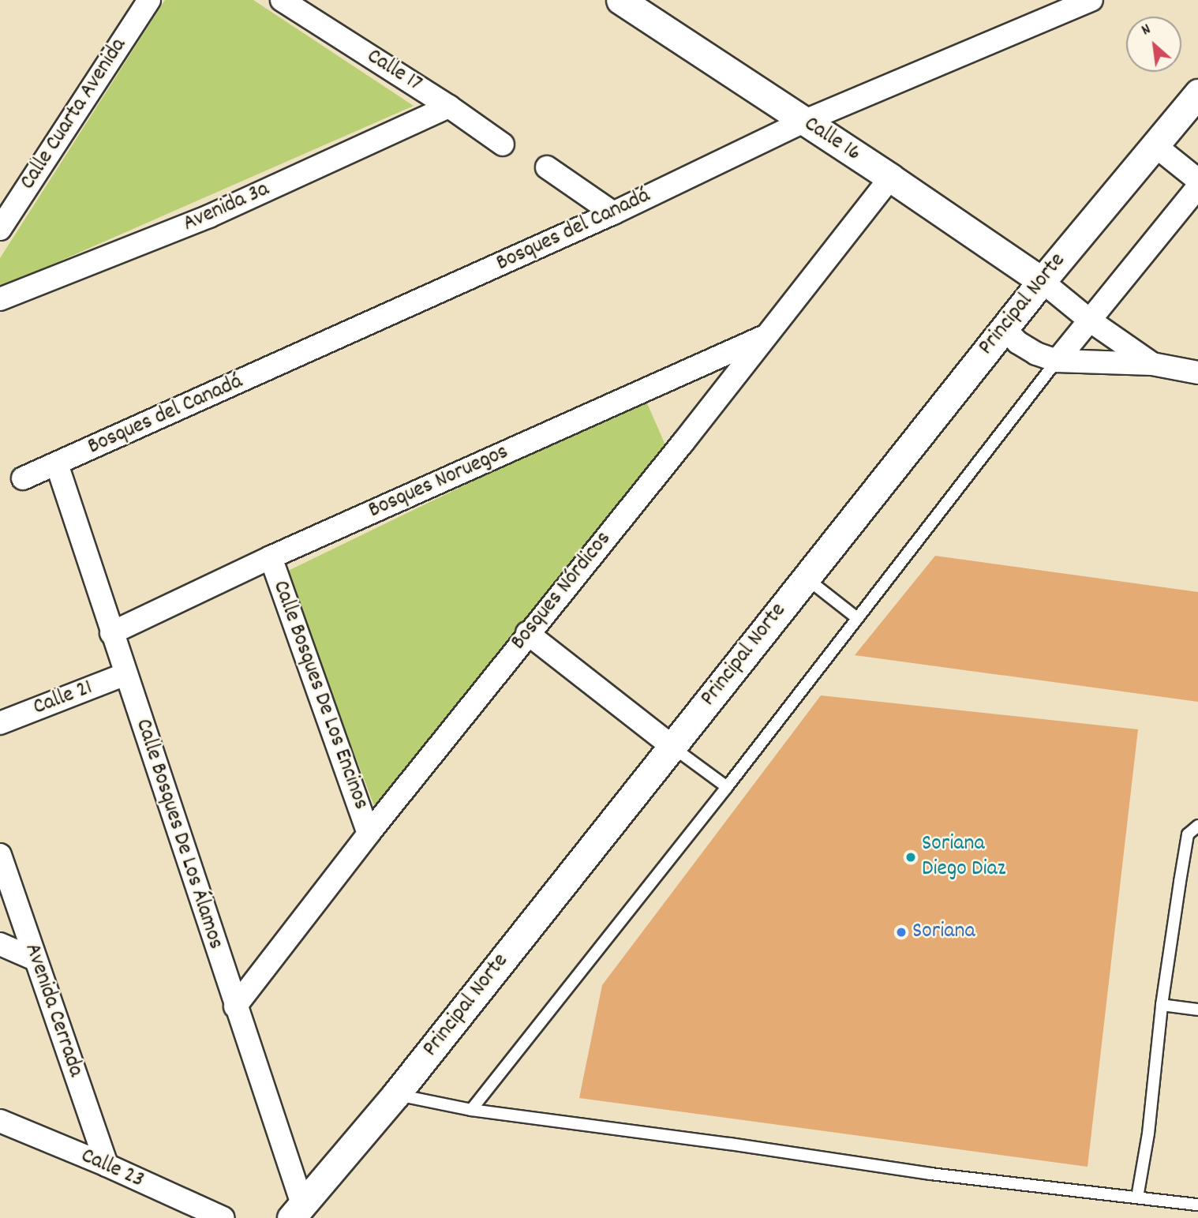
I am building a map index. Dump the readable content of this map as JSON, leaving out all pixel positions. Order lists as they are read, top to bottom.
{
  "streets": {
    "street": [
      "Calle 17",
      "Calle Cuarta Avenida",
      "Calle 16",
      "Avenida 3a",
      "Bosques del Canadá",
      "Principal Norte",
      "Bosques Noruegos",
      "Bosques Nórdicos",
      "Calle Bosques De Los Encinos",
      "Calle 21",
      "Calle Bosques De Los Álamos",
      "Avenida Cerrada",
      "Calle 23"
    ]
  },
  "crossings": [
    ["Calle 17", "Avenida 3a"],
    ["Calle 16", "Bosques del Canadá"],
    ["Calle 16", "Principal Norte"],
    ["Calle 16", "Bosques Nórdicos"],
    ["Bosques del Canadá", "Calle Bosques De Los Álamos"],
    ["Principal Norte", "Calle Bosques De Los Álamos"],
    ["Bosques Noruegos", "Bosques Nórdicos"],
    ["Bosques Noruegos", "Calle Bosques De Los Encinos"],
    ["Bosques Noruegos", "Calle Bosques De Los Álamos"],
    ["Bosques Nórdicos", "Calle Bosques De Los Encinos"],
    ["Bosques Nórdicos", "Calle Bosques De Los Álamos"],
    ["Calle 21", "Calle Bosques De Los Álamos"],
    ["Avenida Cerrada", "Calle 23"]
  ],
  "places": ["Soriana Diego Diaz", "Soriana"],
  "north": "top left"
}
